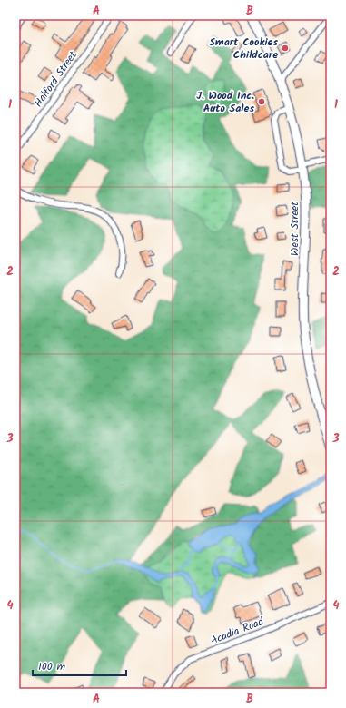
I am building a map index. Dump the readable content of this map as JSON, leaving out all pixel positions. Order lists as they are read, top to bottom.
{
  "streets": {
    "main road": ["West Street"],
    "street": ["Halford Street", "Acadia Road"]
  },
  "places": ["Smart Cookies Childcare", "J. Wood Inc. Auto Sales"],
  "scale_bar": "100 m",
  "grid": {
    "columns": ["A", "B"],
    "rows": [
      "1",
      "2",
      "3",
      "4"
    ]
  }
}
